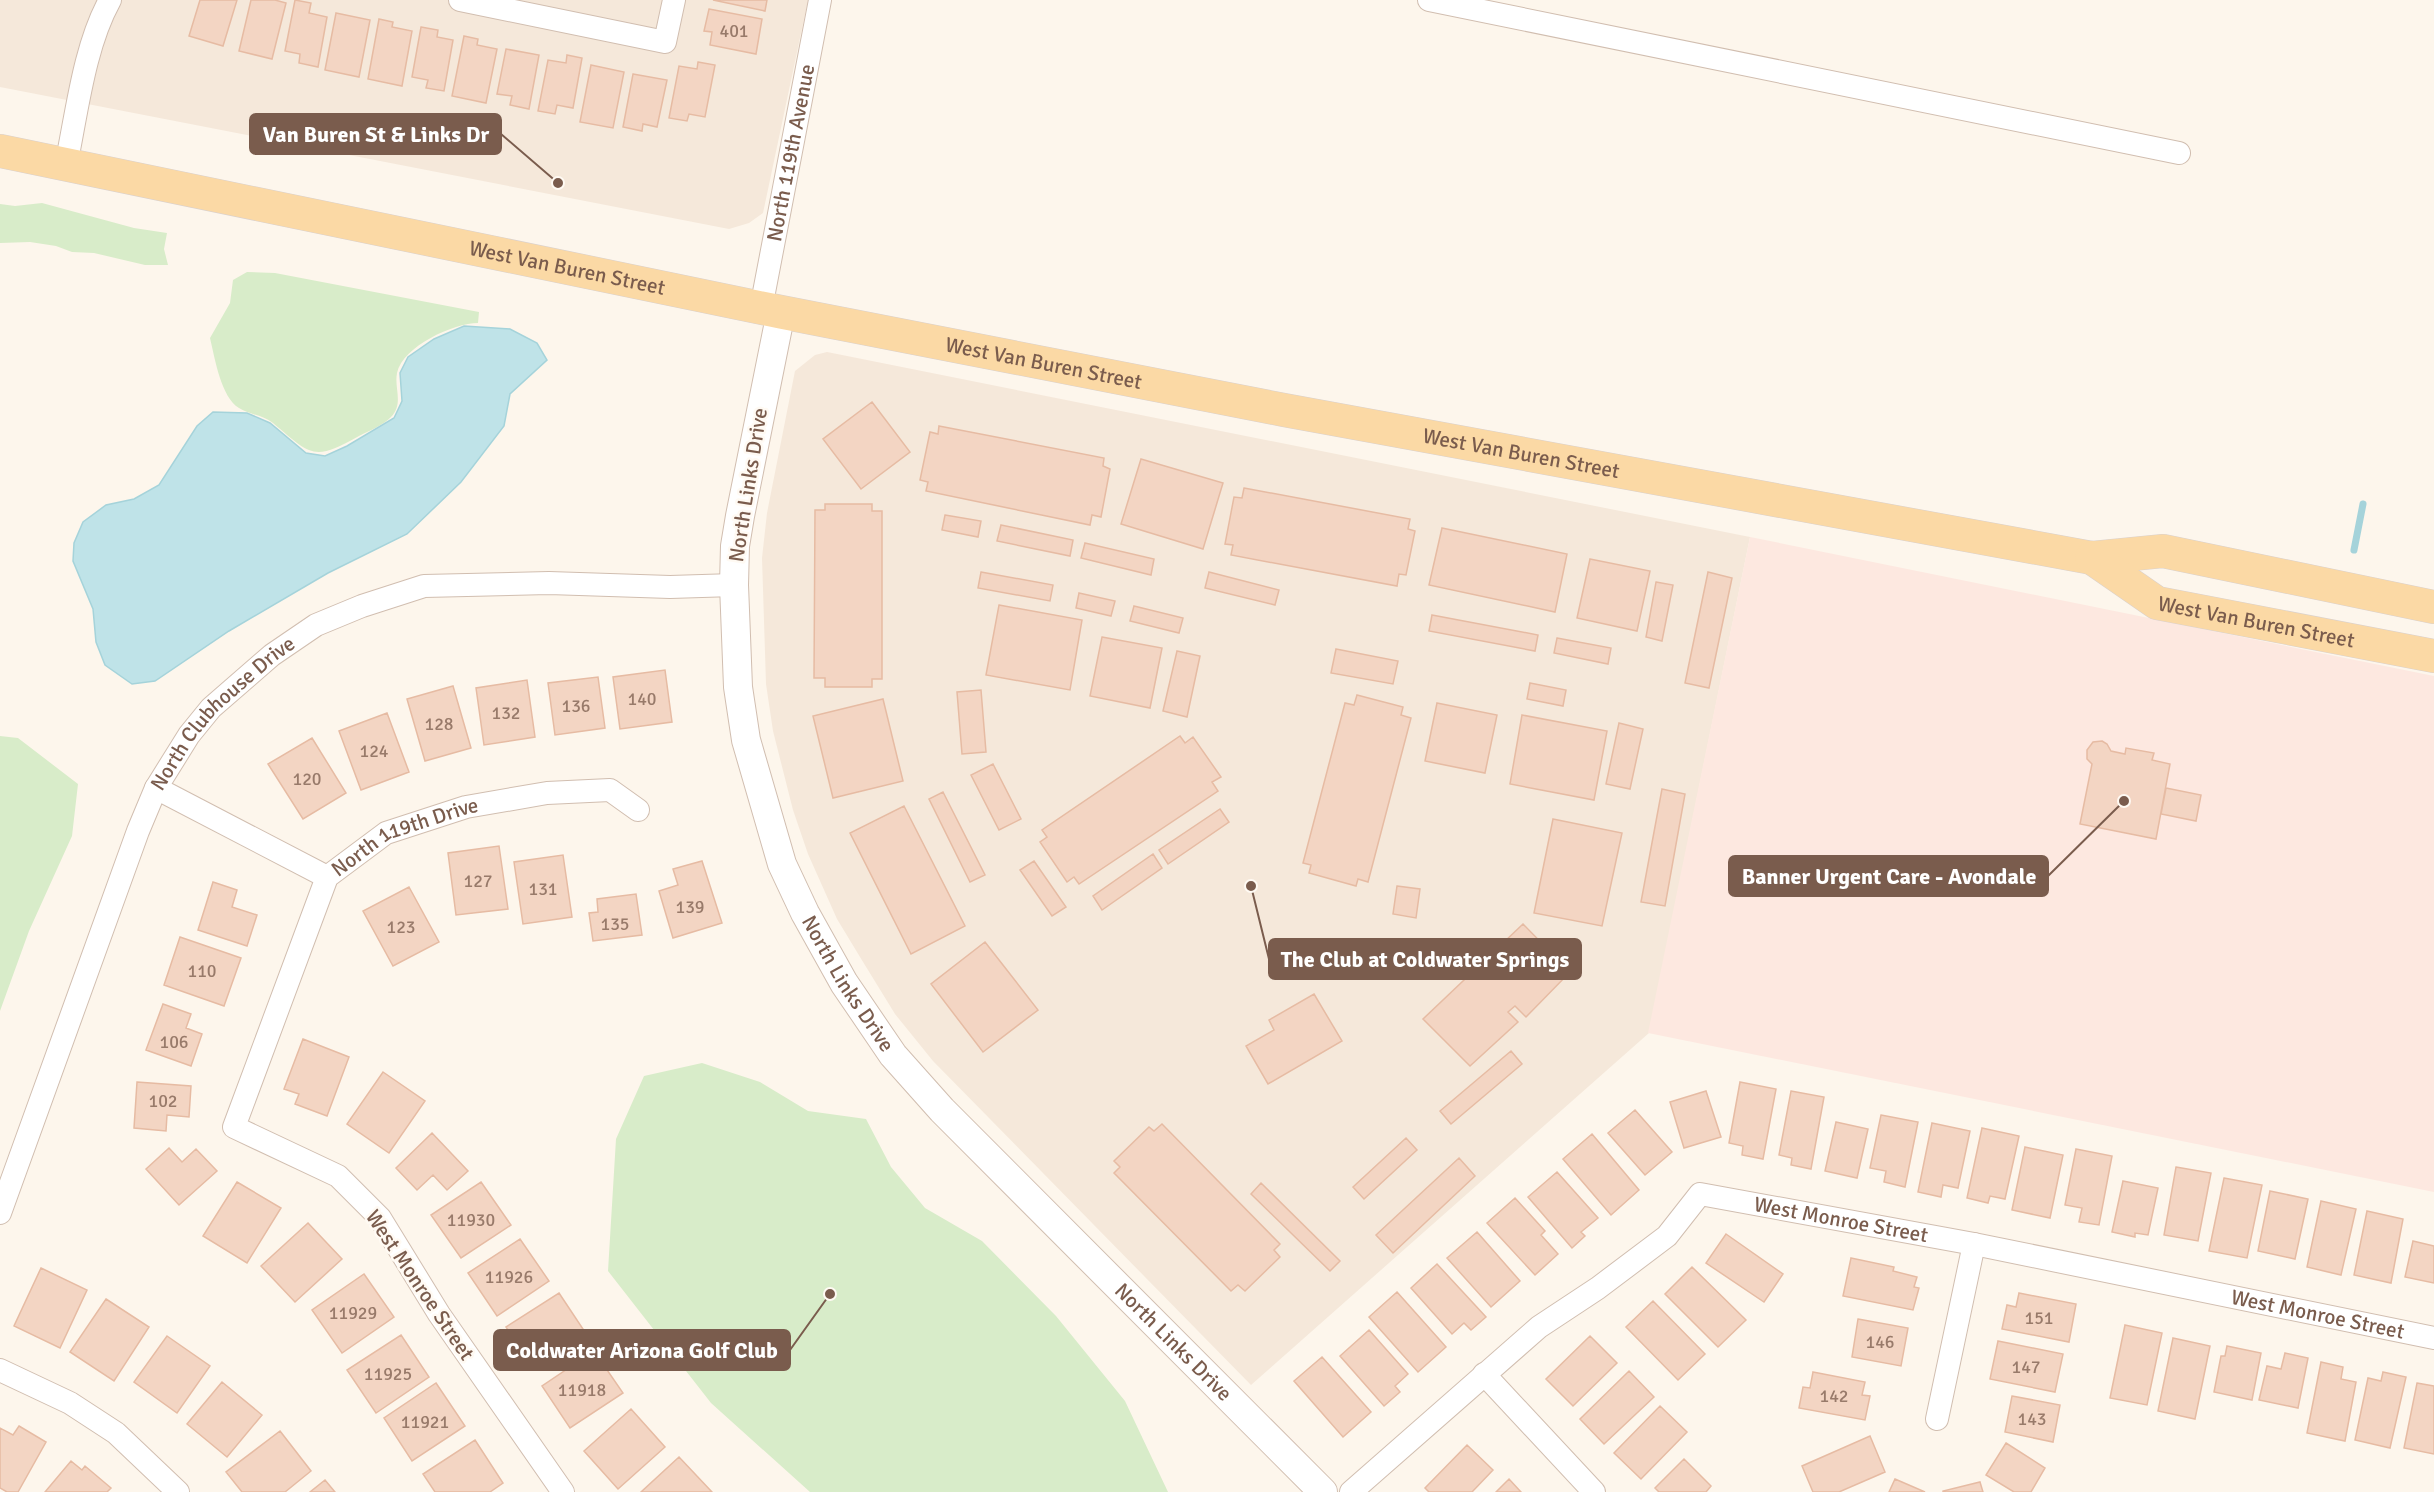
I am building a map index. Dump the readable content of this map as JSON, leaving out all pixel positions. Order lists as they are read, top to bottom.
{
  "streets": {
    "main road": ["West Van Buren Street"],
    "street": [
      "North 119th Avenue",
      "North Links Drive",
      "North Clubhouse Drive",
      "North 119th Drive",
      "West Monroe Street"
    ]
  },
  "crossings": [
    ["North 119th Avenue", "West Van Buren Street"],
    ["North 119th Avenue", "North Links Drive"],
    ["West Van Buren Street", "North Links Drive"],
    ["North Links Drive", "North Clubhouse Drive"],
    ["North 119th Drive", "West Monroe Street"]
  ],
  "places": [
    "Van Buren St & Links Dr",
    "Banner Urgent Care - Avondale",
    "The Club at Coldwater Springs",
    "Coldwater Arizona Golf Club"
  ],
  "house_numbers": [
    "401",
    "140",
    "136",
    "132",
    "128",
    "124",
    "120",
    "127",
    "131",
    "139",
    "135",
    "123",
    "110",
    "106",
    "102",
    "11930",
    "11926",
    "11929",
    "151",
    "146",
    "147",
    "11925",
    "11918",
    "142",
    "143",
    "11921"
  ]
}
